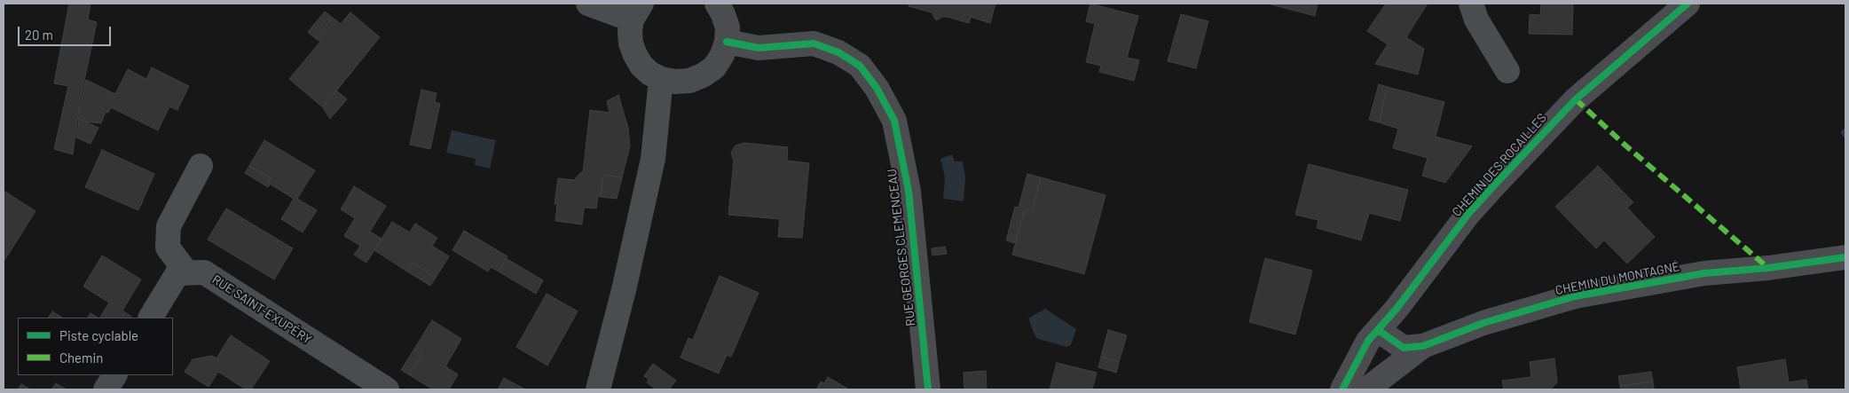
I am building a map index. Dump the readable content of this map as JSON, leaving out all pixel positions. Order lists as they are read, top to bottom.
{
  "streets": {
    "street": [
      "CHEMIN DES ROCAILLES",
      "RUE GEORGES CLEMENCEAU",
      "CHEMIN DU MONTAGNÉ",
      "RUE SAINT-EXUPÉRY"
    ]
  },
  "crossings": [
    ["CHEMIN DES ROCAILLES", "CHEMIN DU MONTAGNÉ"]
  ],
  "legend": ["Piste cyclable", "Chemin"],
  "scale_bar": "20 m"
}
